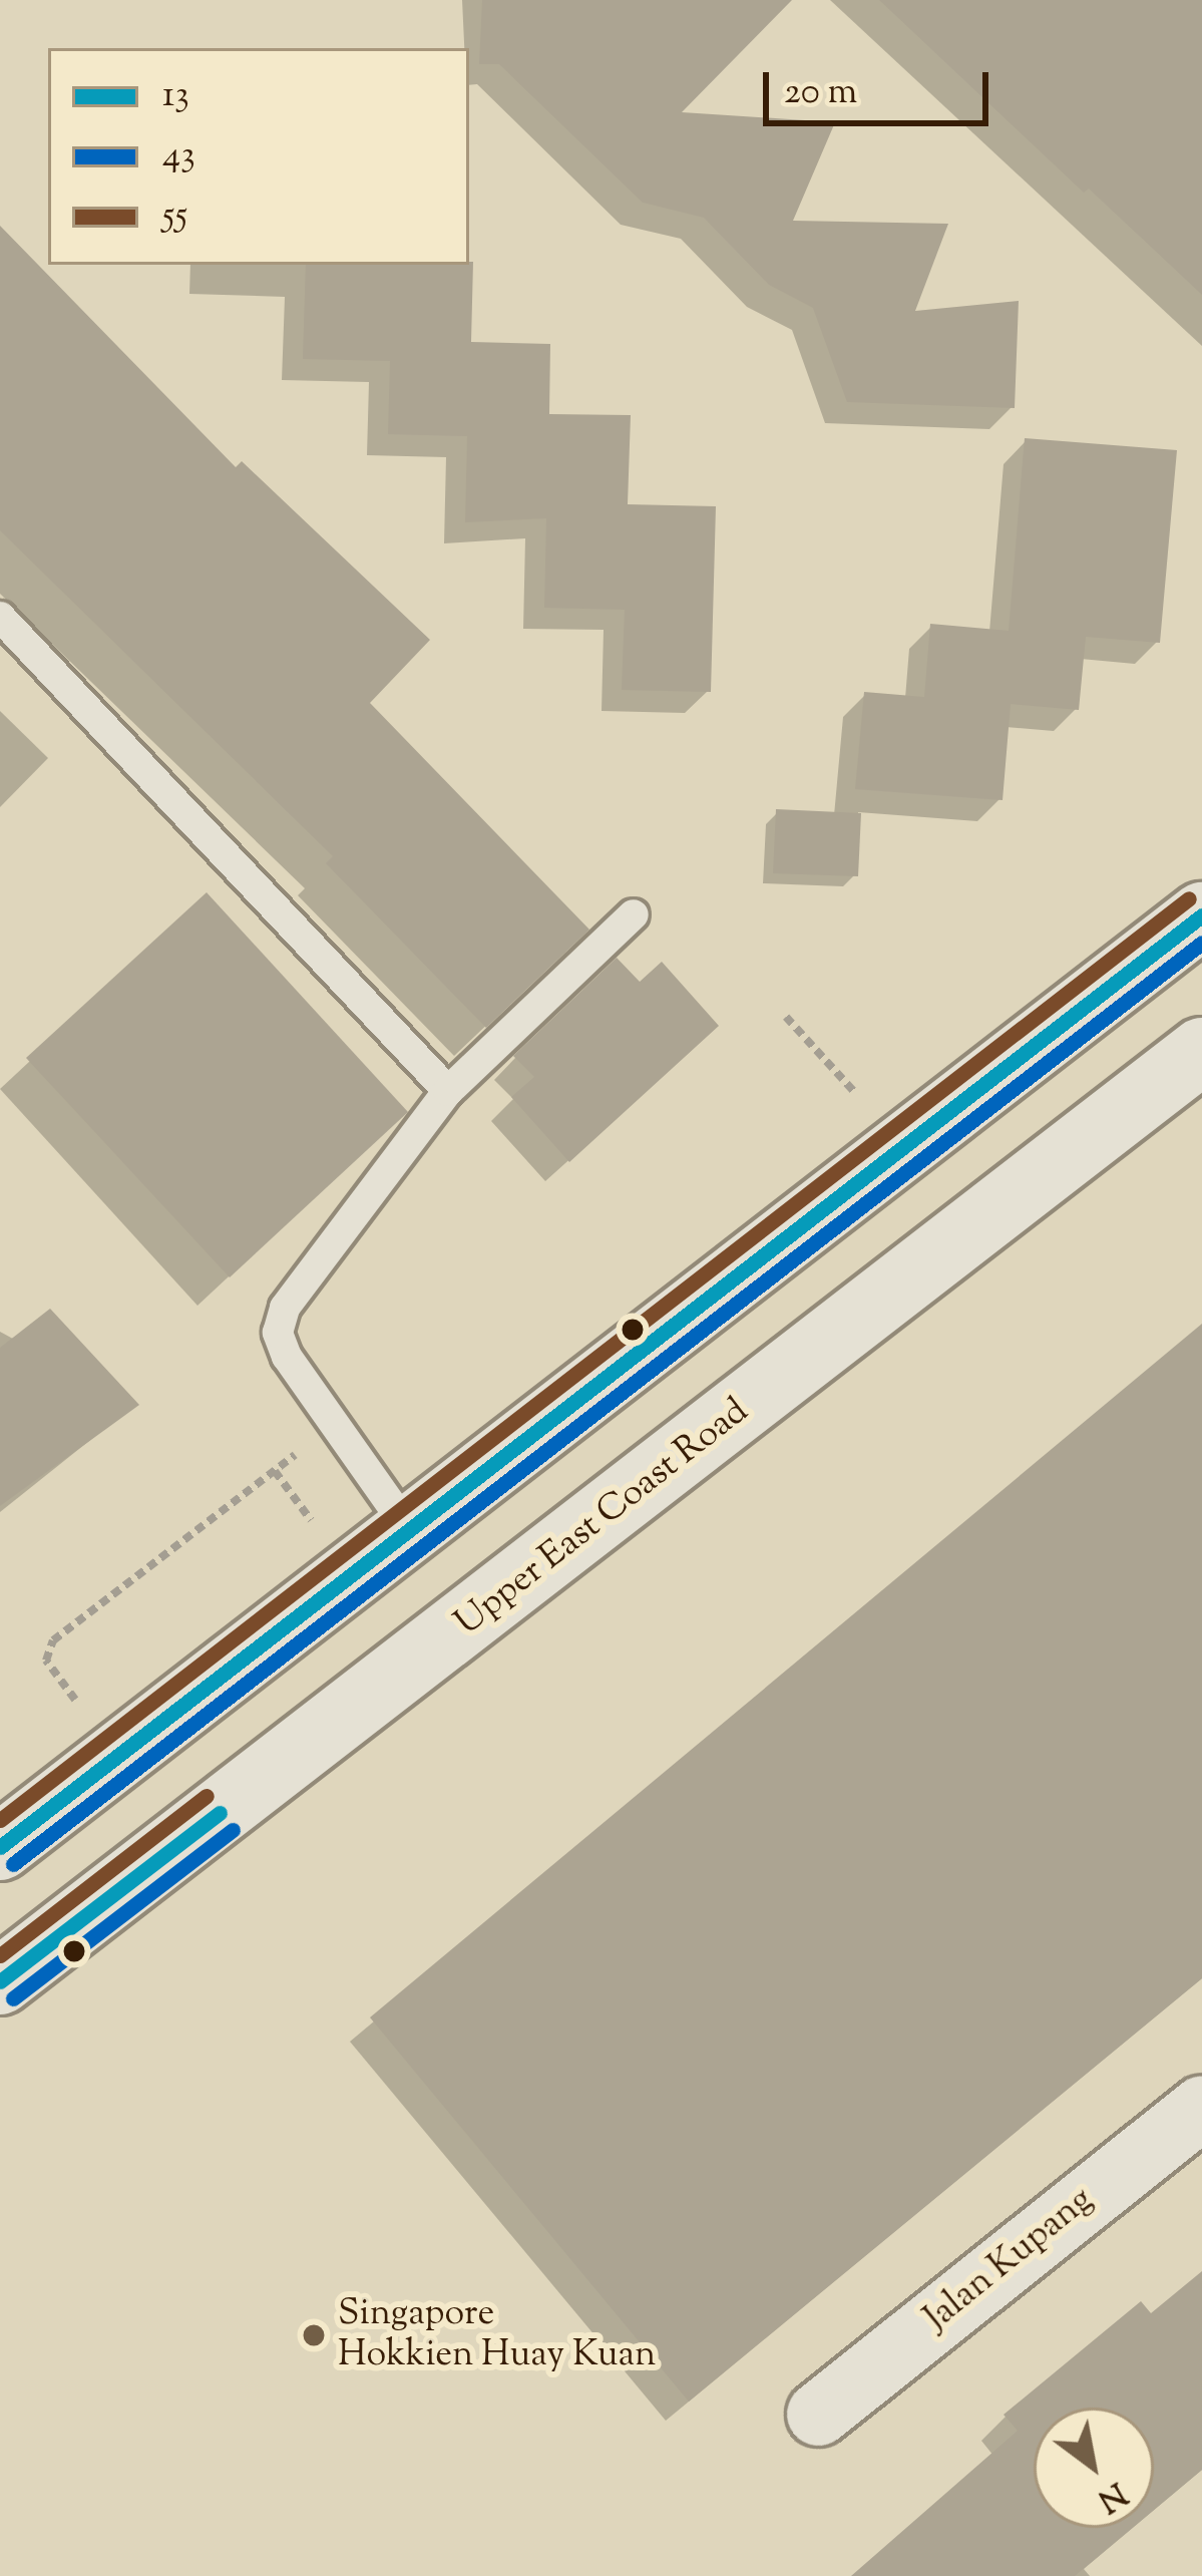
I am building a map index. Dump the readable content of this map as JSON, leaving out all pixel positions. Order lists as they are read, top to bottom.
{
  "streets": {
    "main road": ["Upper East Coast Road"],
    "street": ["Jalan Kupang"]
  },
  "places": ["Singapore Hokkien Huay Kuan"],
  "lines": ["transit line 55", "transit line 13", "transit line 43"],
  "legend": ["13", "43", "55"],
  "scale_bar": "20 m",
  "north": "bottom right"
}
